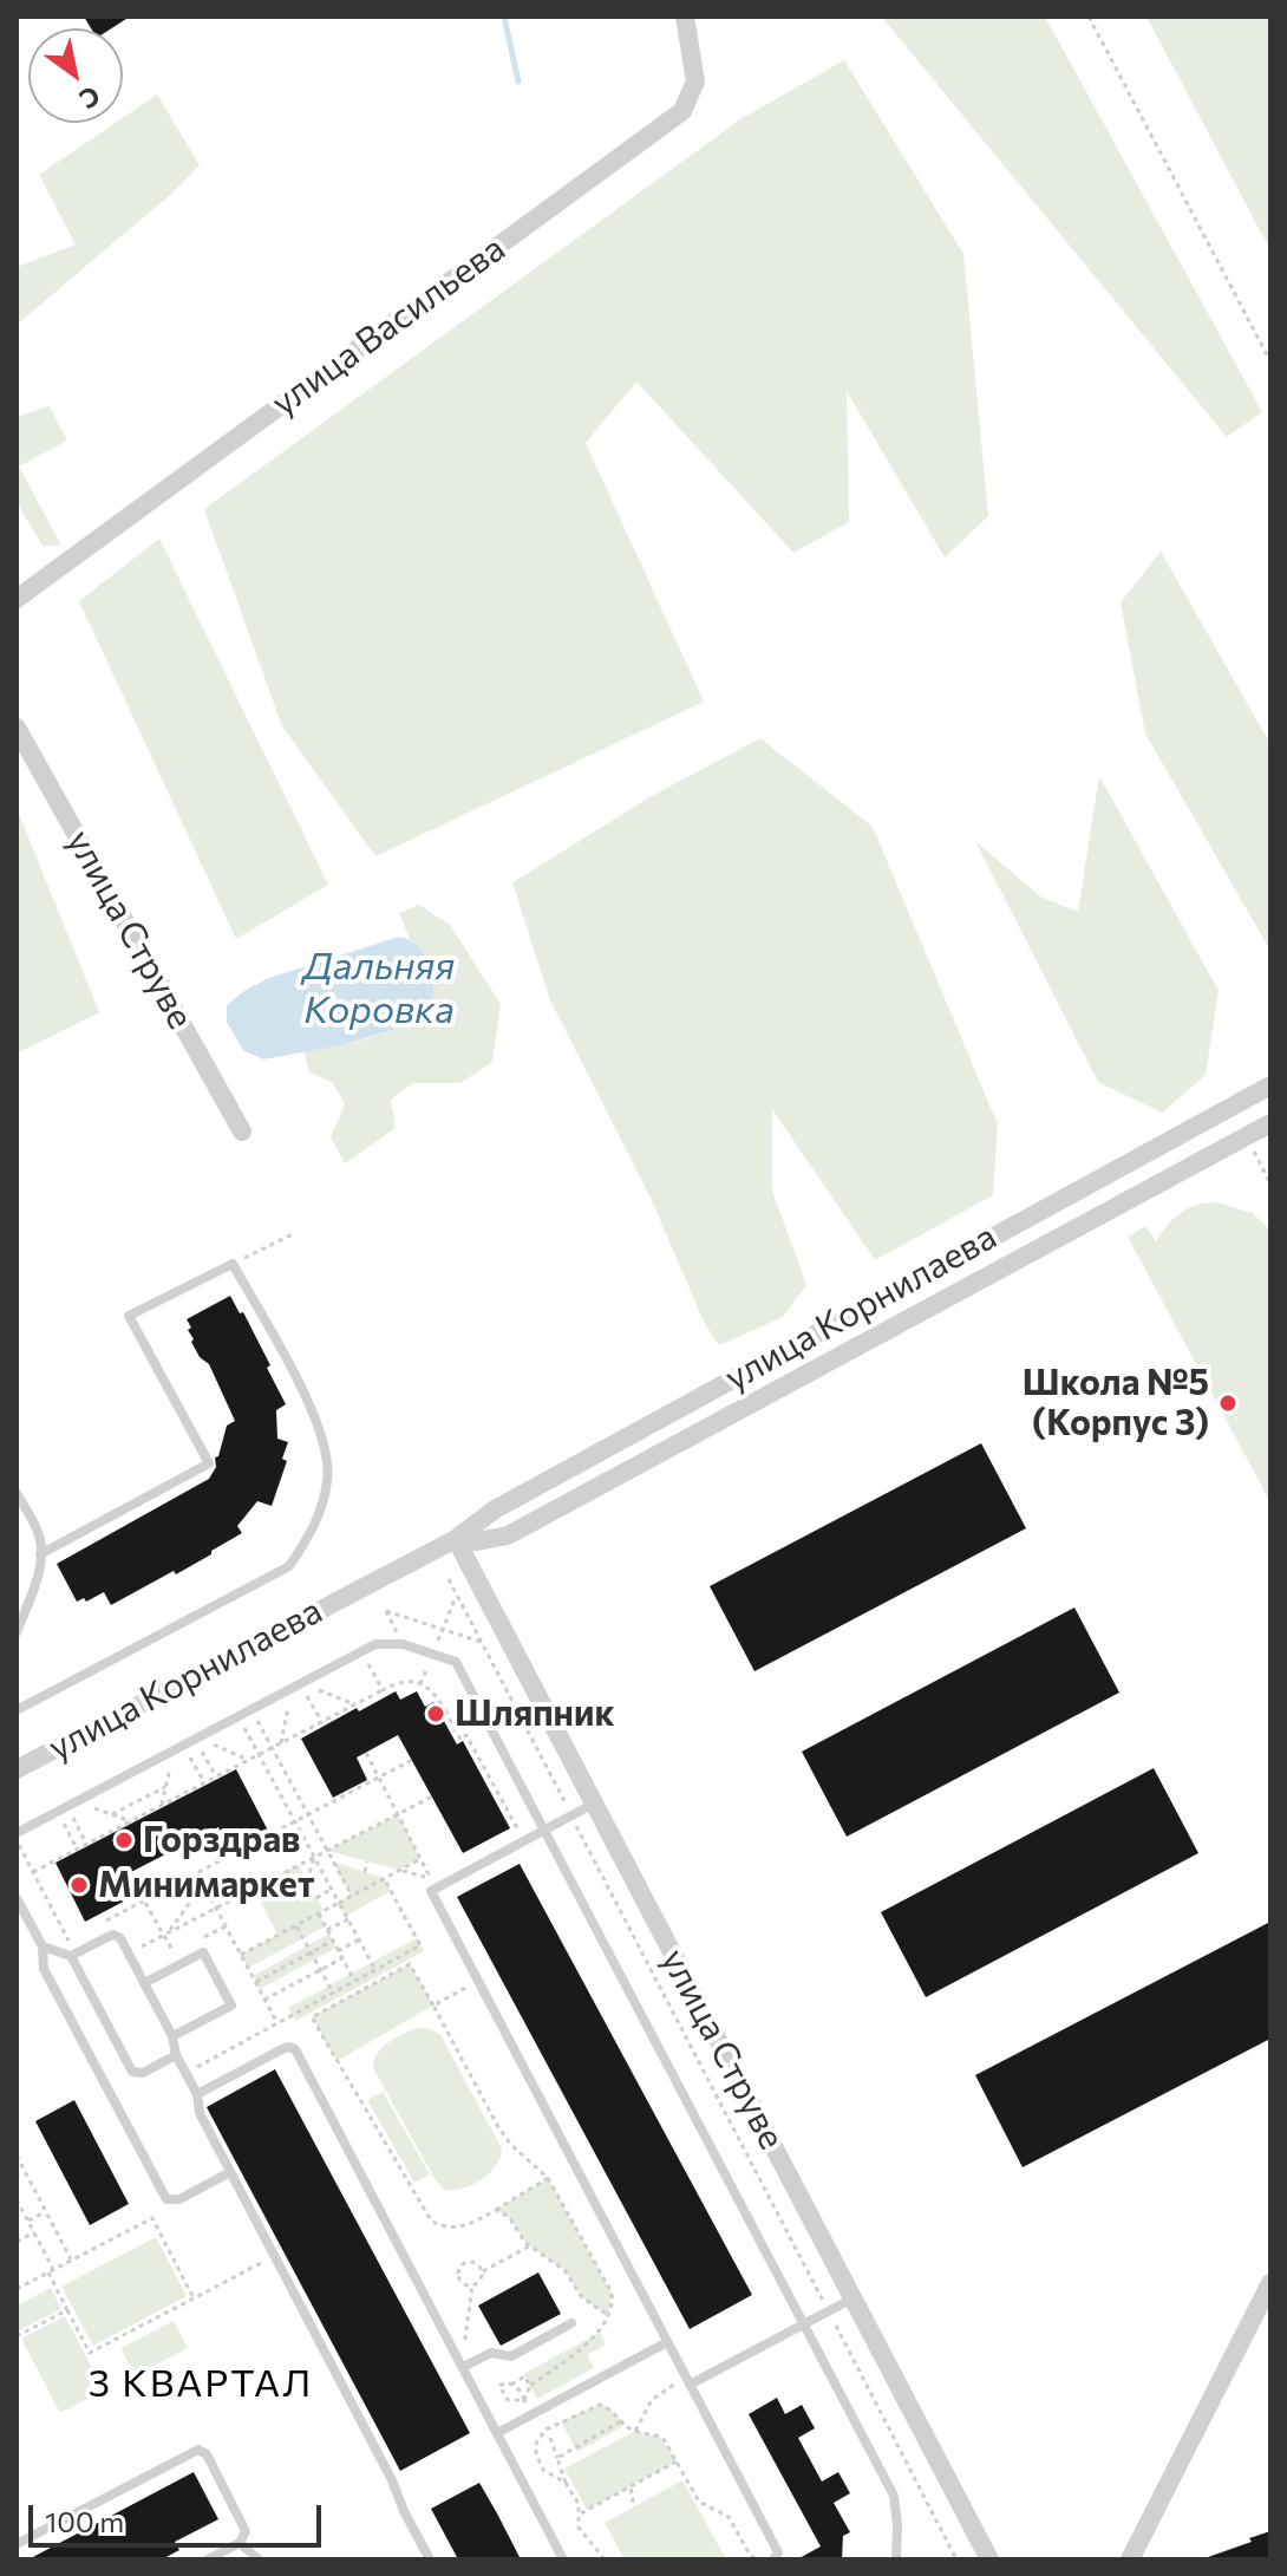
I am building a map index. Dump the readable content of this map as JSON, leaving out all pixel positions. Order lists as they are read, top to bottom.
{
  "streets": {
    "street": ["улица Васильева", "улица Струве", "улица Корнилаева"]
  },
  "crossings": [
    ["улица Струве", "улица Корнилаева"]
  ],
  "districts": ["3 КВАРТАЛ"],
  "water": ["Дальняя Коровка"],
  "places": [
    "Школа №5 (Корпус 3)",
    "Шляпник",
    "Горздрав",
    "Минимаркет"
  ],
  "scale_bar": "100 m",
  "north": "bottom right"
}
